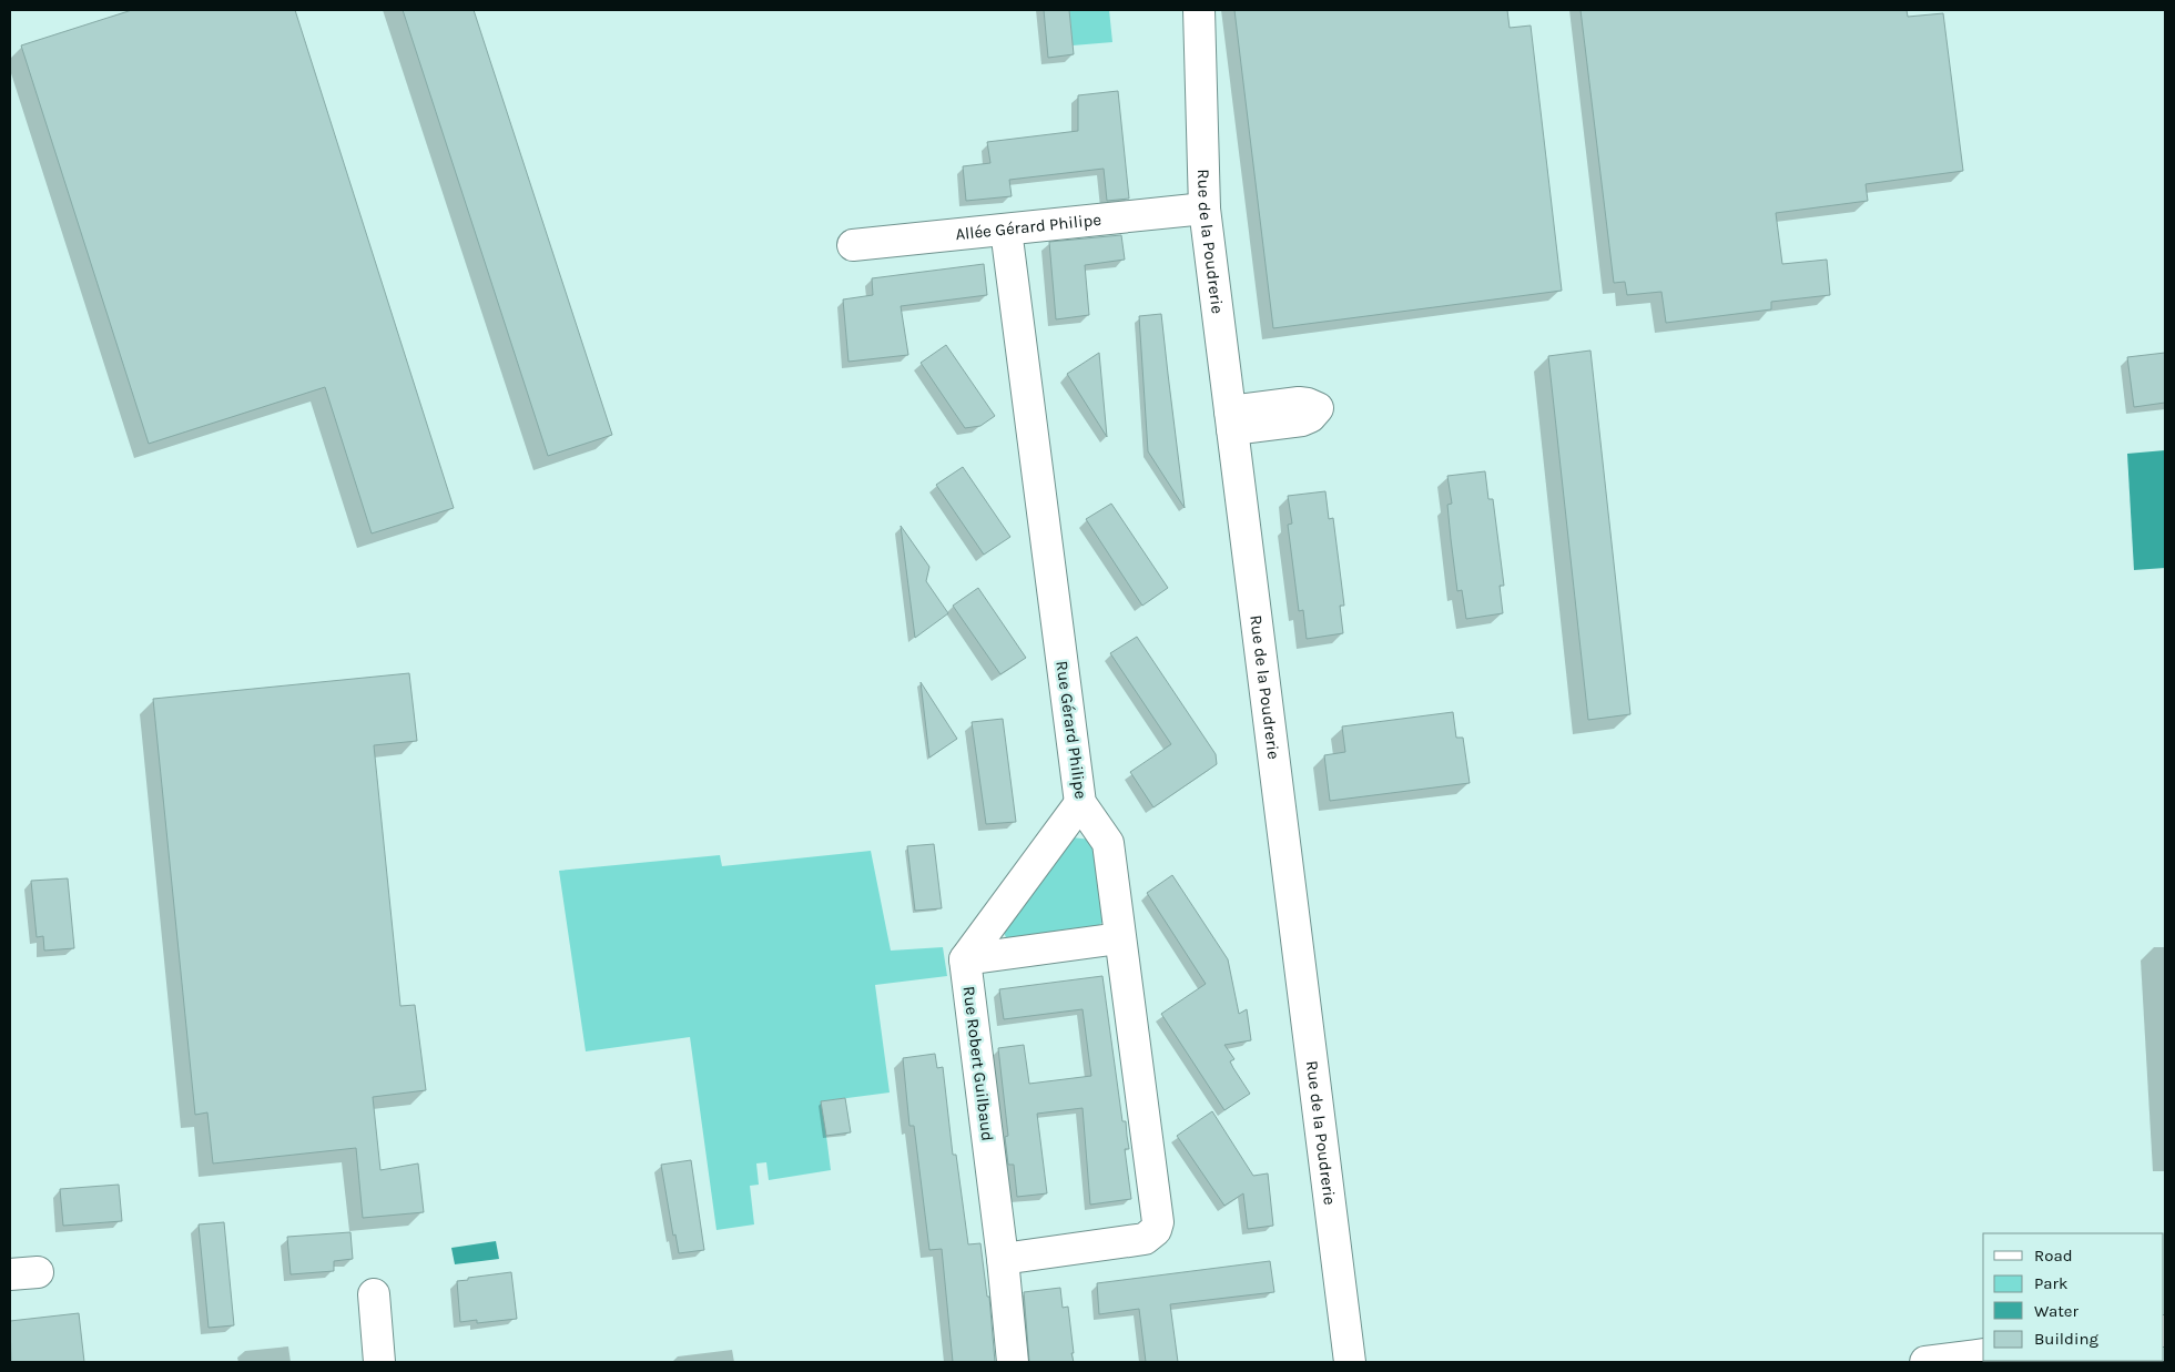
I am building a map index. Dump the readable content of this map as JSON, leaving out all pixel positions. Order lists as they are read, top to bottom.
{
  "streets": {
    "street": [
      "Allée Gérard Philipe",
      "Rue de la Poudrerie",
      "Rue Gérard Philipe",
      "Rue Robert Guilbaud"
    ]
  },
  "crossings": [
    ["Allée Gérard Philipe", "Rue de la Poudrerie"],
    ["Allée Gérard Philipe", "Rue Gérard Philipe"],
    ["Rue Gérard Philipe", "Rue Robert Guilbaud"]
  ],
  "legend": [
    "Road",
    "Park",
    "Water",
    "Building"
  ]
}
